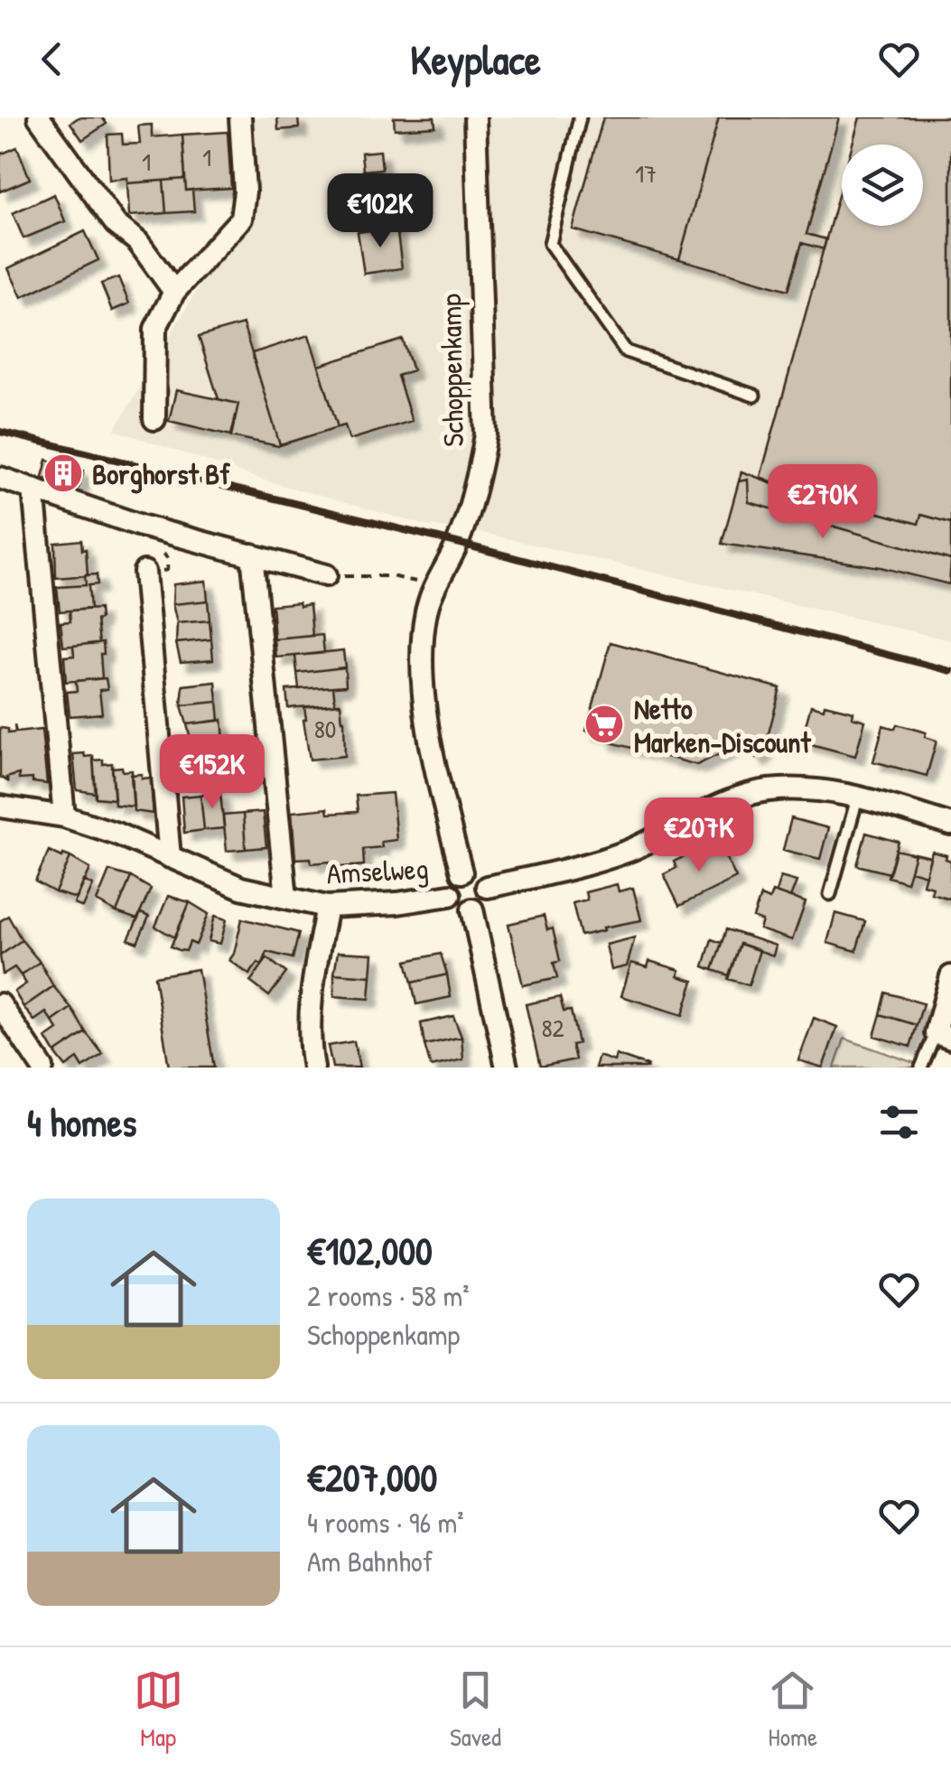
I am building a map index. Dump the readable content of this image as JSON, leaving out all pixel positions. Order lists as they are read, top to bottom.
{
  "streets": {
    "street": ["Schoppenkamp", "Amselweg"]
  },
  "crossings": [
    ["Schoppenkamp", "Amselweg"]
  ],
  "places": {
    "building": ["Borghorst Bf"],
    "supermarket": ["Netto Marken-Discount"]
  },
  "house_numbers": [
    "1",
    "1",
    "17",
    "80",
    "82"
  ],
  "page": {
    "header": "Keyplace",
    "price": [
      "€102K",
      "€270K",
      "€152K",
      "€207K"
    ],
    "heading": "4 homes",
    "list": [
      {
        "name": "€102,000",
        "note": "2 rooms · 58 m² · Schoppenkamp"
      },
      {
        "name": "€207,000",
        "note": "4 rooms · 96 m² · Am Bahnhof"
      }
    ],
    "tabs": ["Map", "Saved", "Home"]
  }
}
